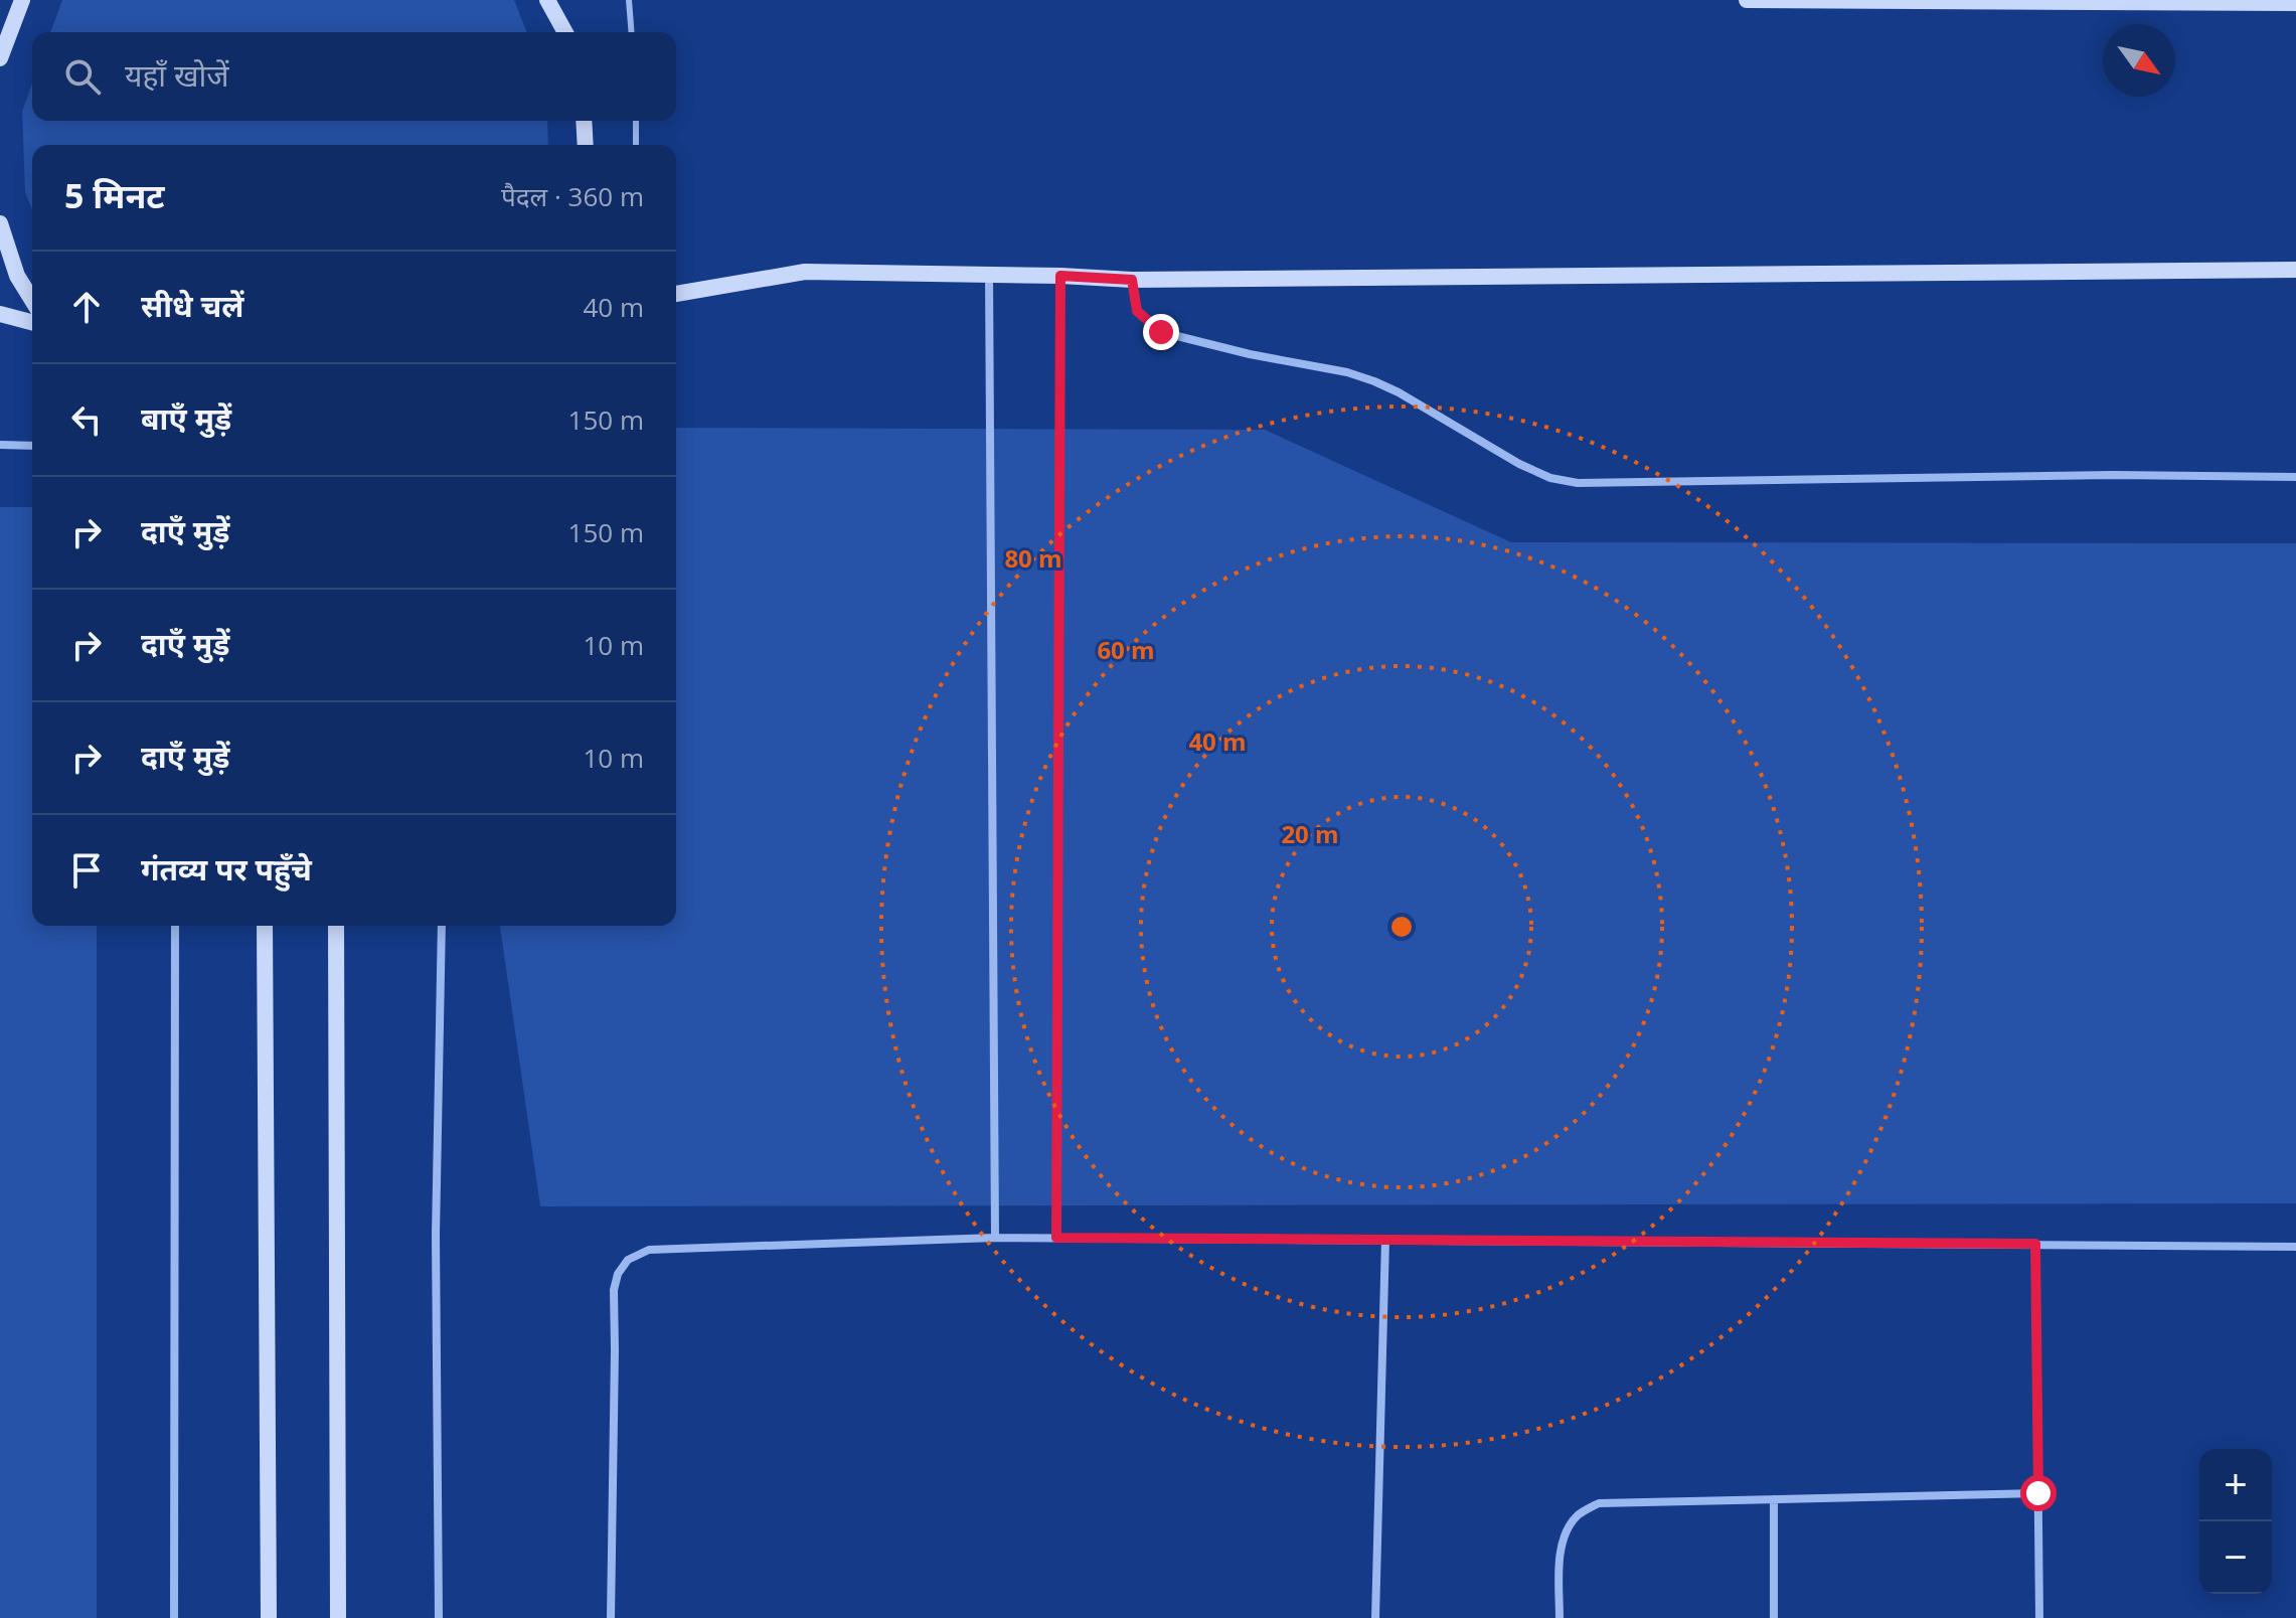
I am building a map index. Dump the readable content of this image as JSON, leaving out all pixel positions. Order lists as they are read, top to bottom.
{
  "north": "bottom right",
  "page": {
    "search": "यहाँ खोजें",
    "heading": ["5 मिनट", "पैदल · 360 m"],
    "list": [
      ["सीधे चलें", "40 m"],
      ["बाएँ मुड़ें", "150 m"],
      ["दाएँ मुड़ें", "150 m"],
      ["दाएँ मुड़ें", "10 m"],
      ["दाएँ मुड़ें", "10 m"],
      "गंतव्य पर पहुँचे"
    ],
    "map_buttons": ["+", "−"]
  },
  "rings": [
    "80 m",
    "60 m",
    "40 m",
    "20 m"
  ]
}
